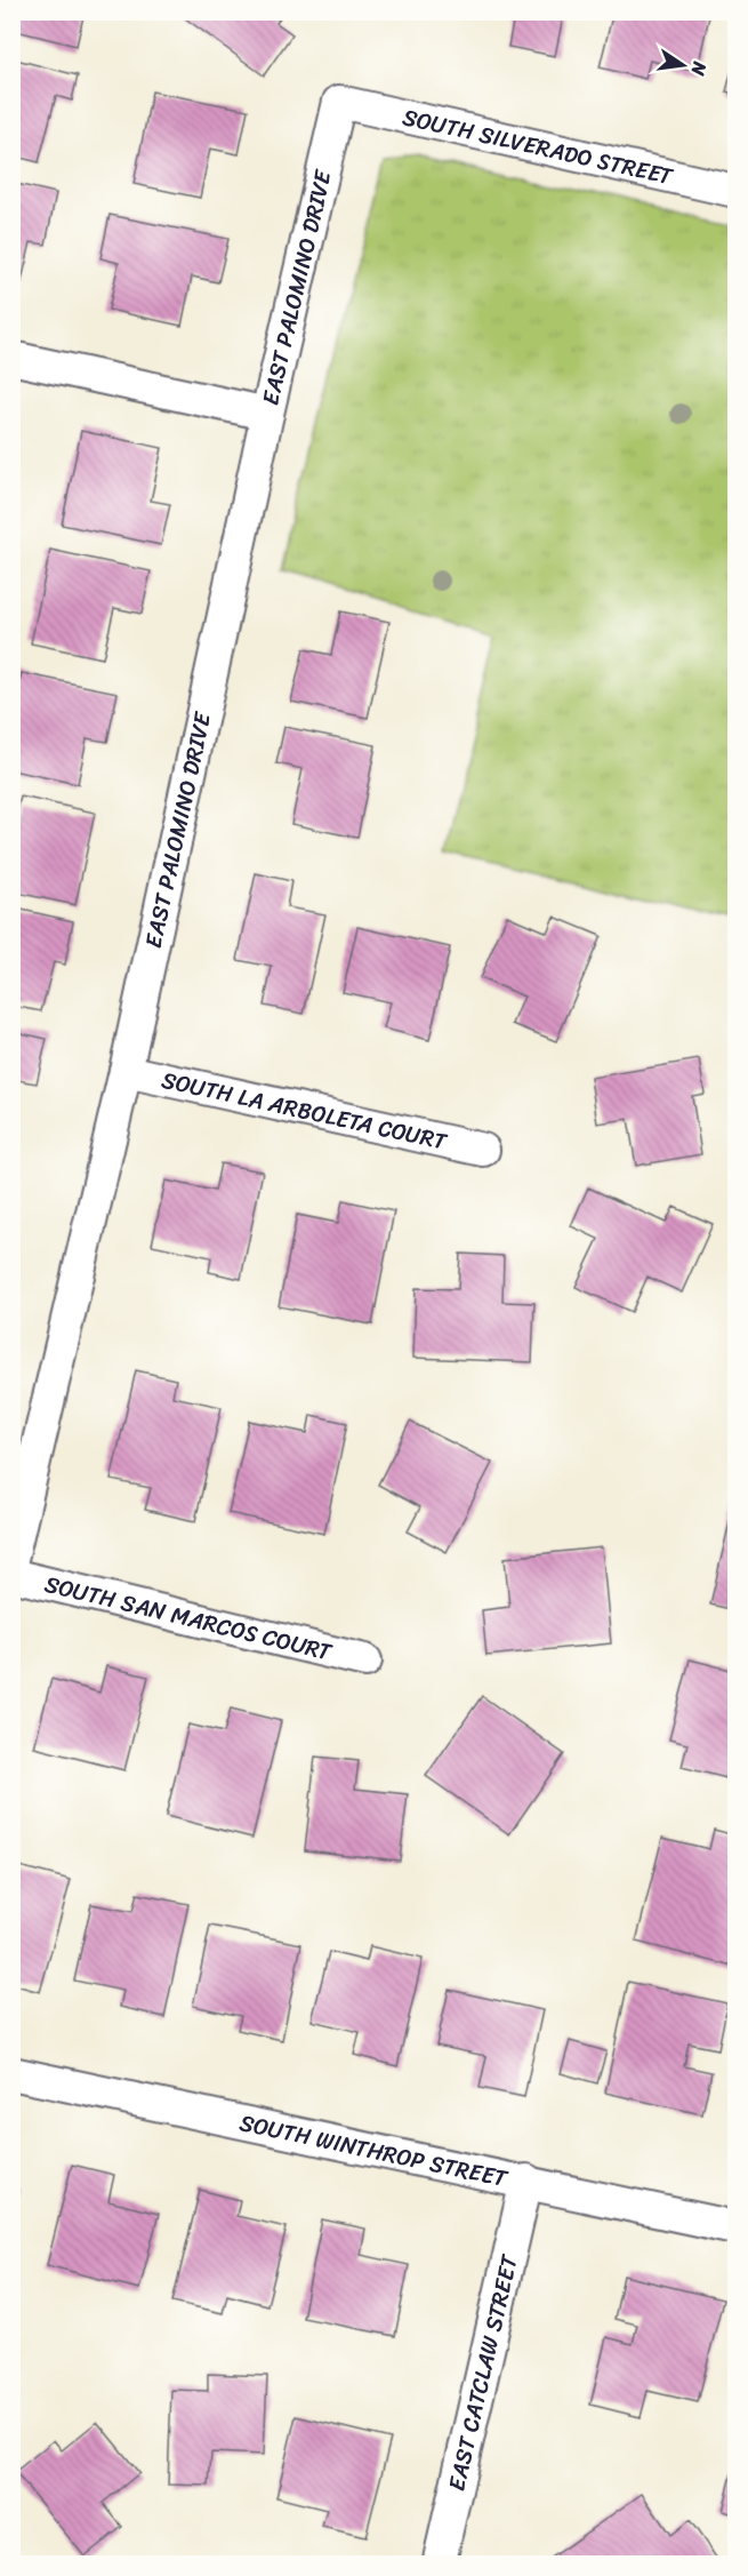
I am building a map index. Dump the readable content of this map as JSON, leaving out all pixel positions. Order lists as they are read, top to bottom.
{
  "streets": {
    "street": [
      "SOUTH SILVERADO STREET",
      "EAST PALOMINO DRIVE",
      "SOUTH LA ARBOLETA COURT",
      "SOUTH SAN MARCOS COURT",
      "SOUTH WINTHROP STREET",
      "EAST CATCLAW STREET"
    ]
  },
  "crossings": [
    ["SOUTH SILVERADO STREET", "EAST PALOMINO DRIVE"],
    ["EAST PALOMINO DRIVE", "SOUTH LA ARBOLETA COURT"],
    ["SOUTH WINTHROP STREET", "EAST CATCLAW STREET"]
  ],
  "north": "right"
}
